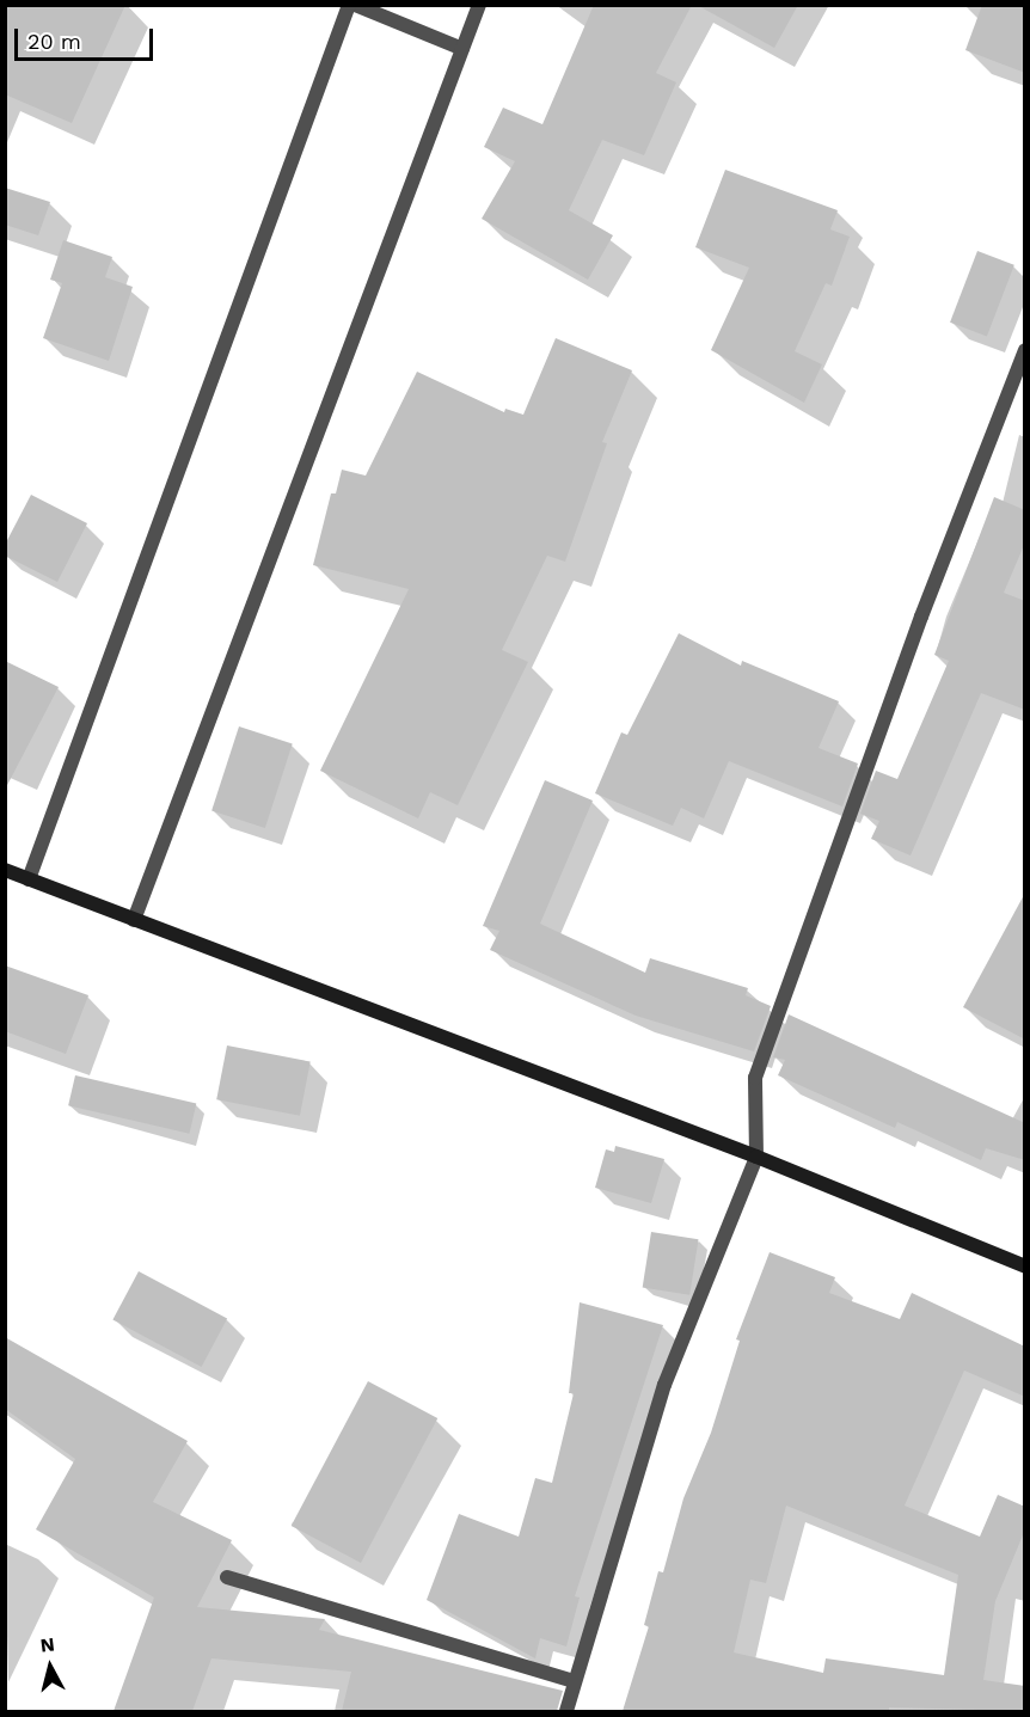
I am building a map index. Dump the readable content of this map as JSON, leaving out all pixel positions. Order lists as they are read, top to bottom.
{
  "scale_bar": "20 m",
  "north": "top"
}
